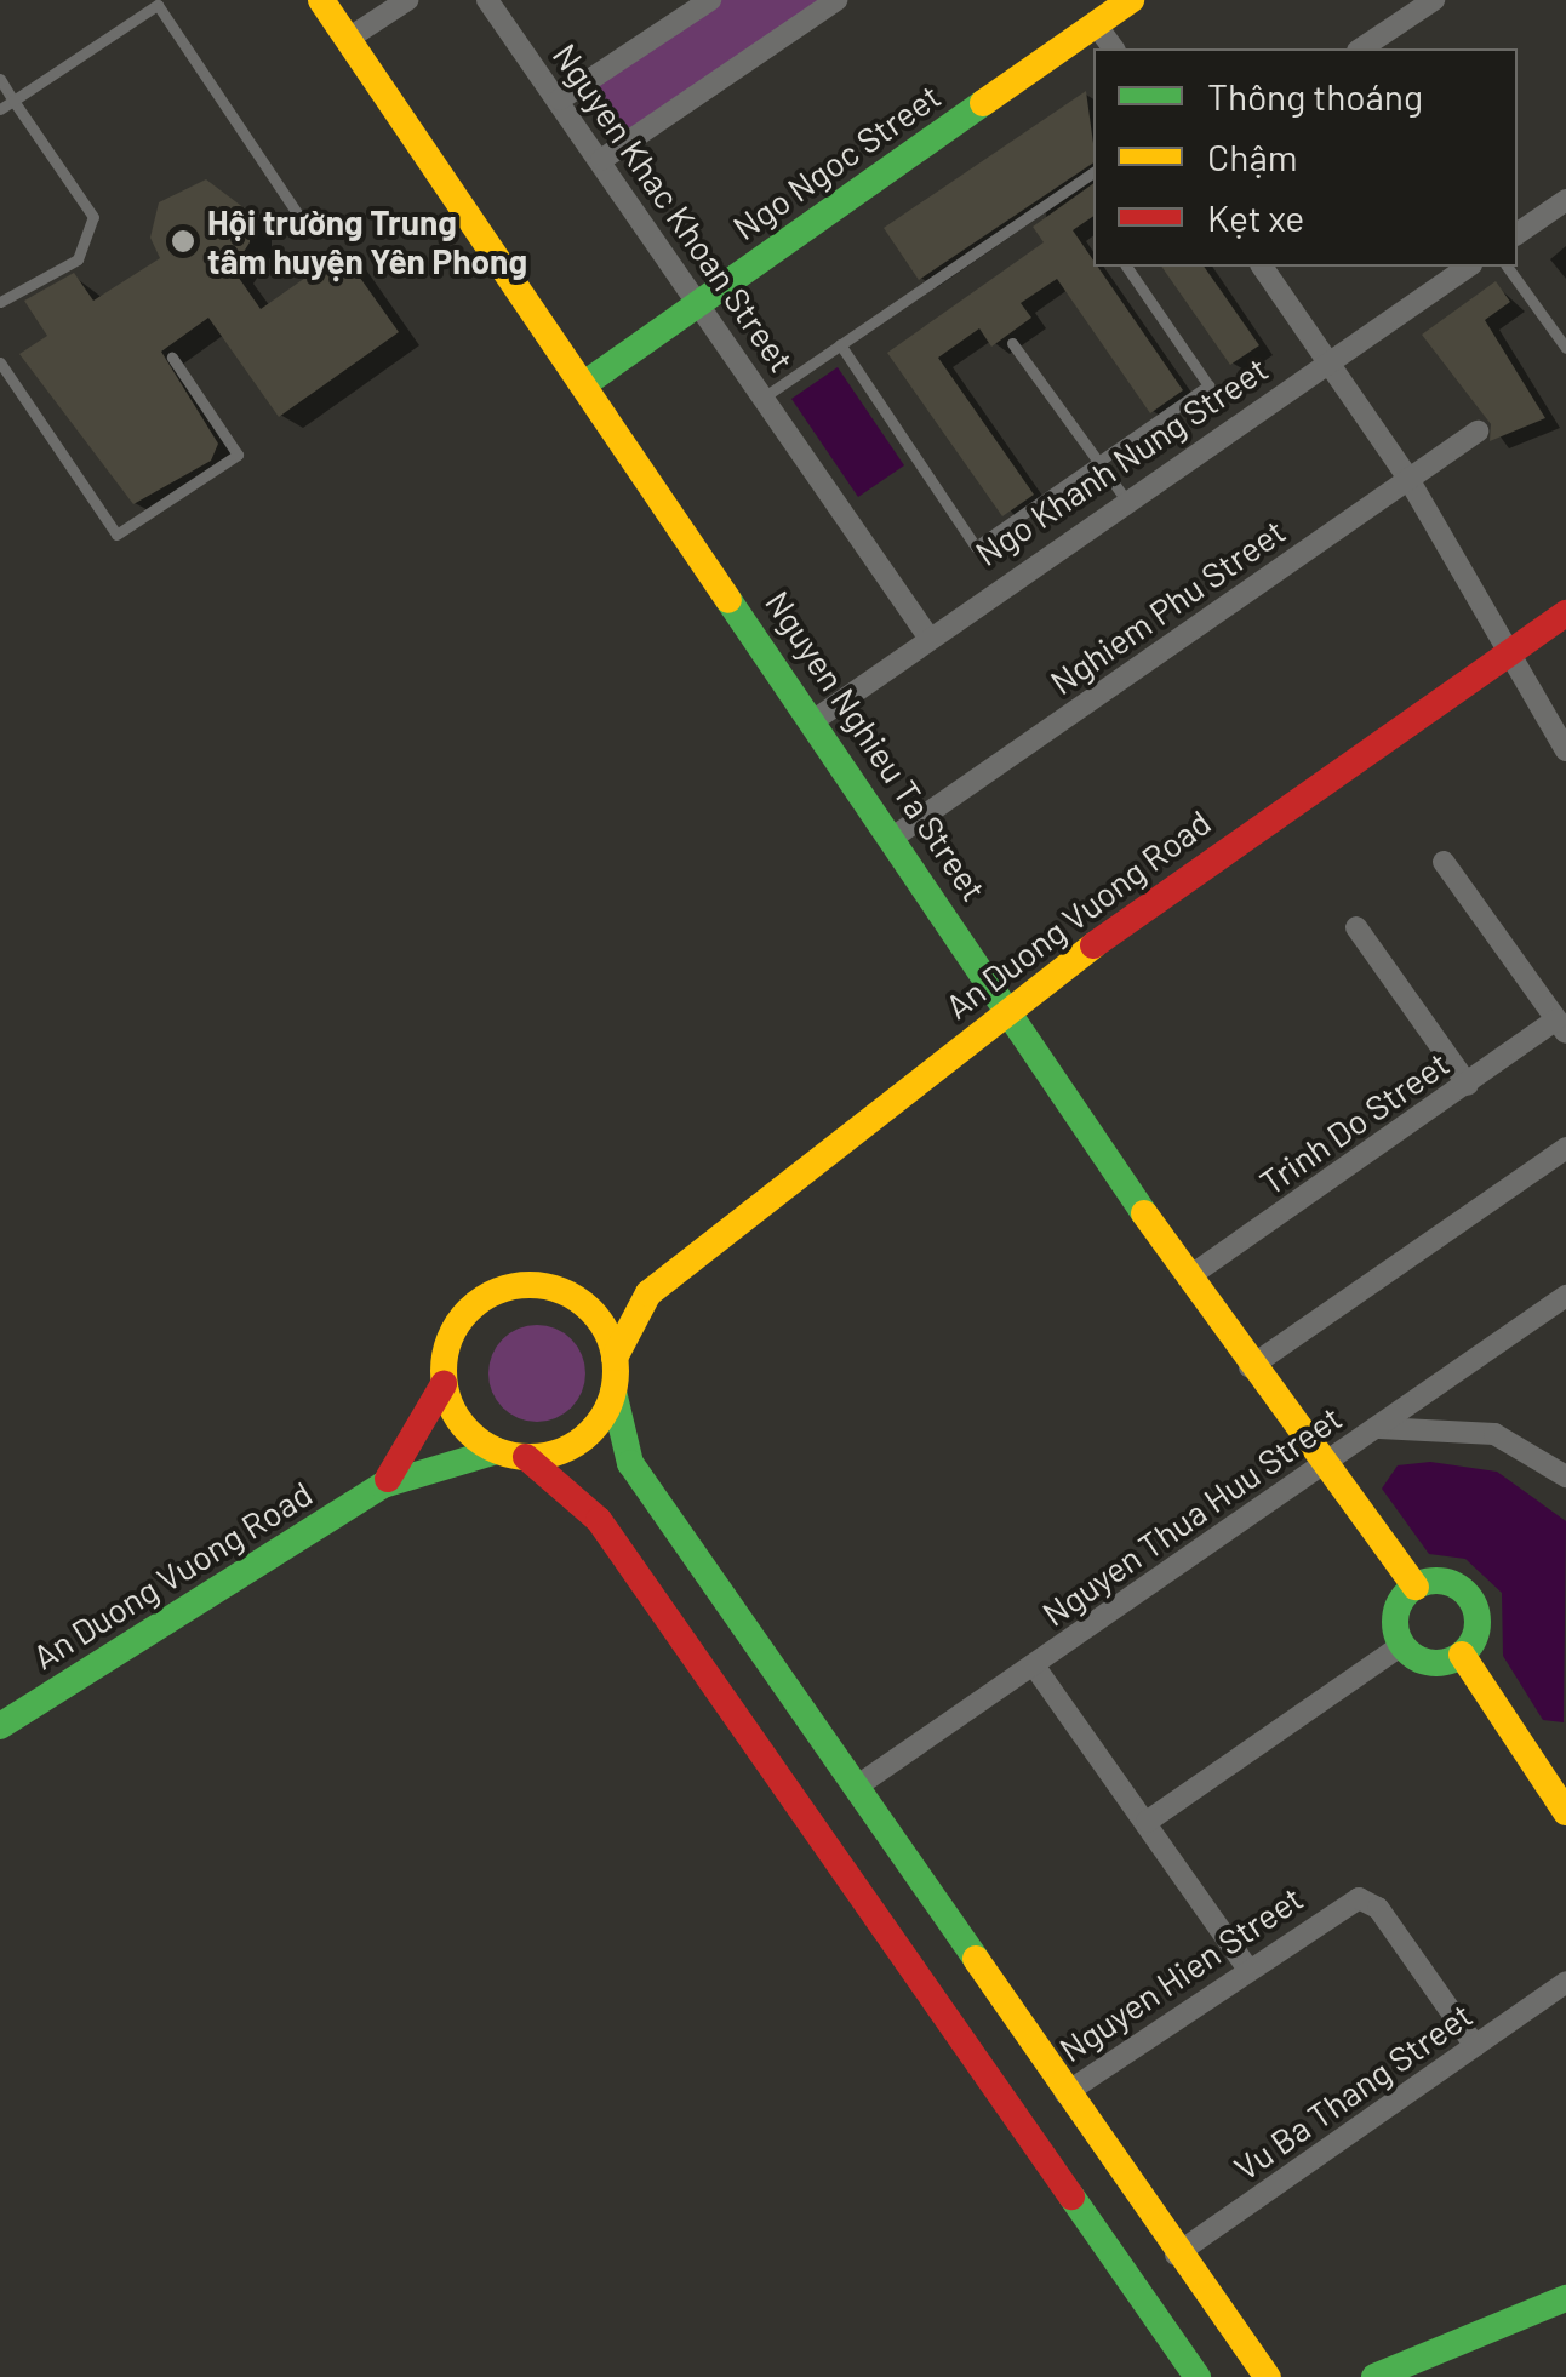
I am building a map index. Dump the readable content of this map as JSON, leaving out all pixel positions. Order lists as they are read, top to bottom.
{
  "streets": {
    "main road": ["Ngo Ngoc Street", "Nguyen Nghieu Ta Street", "An Duong Vuong Road"],
    "street": [
      "Nguyen Khac Khoan Street",
      "Ngo Khanh Nung Street",
      "Nghiem Phu Street",
      "Trinh Do Street",
      "Nguyen Thua Huu Street",
      "Nguyen Hien Street",
      "Vu Ba Thang Street"
    ]
  },
  "crossings": [
    ["Ngo Ngoc Street", "Nguyen Khac Khoan Street"],
    ["Ngo Ngoc Street", "Nguyen Nghieu Ta Street"],
    ["Nguyen Khac Khoan Street", "Ngo Khanh Nung Street"],
    ["Ngo Khanh Nung Street", "Nguyen Nghieu Ta Street"],
    ["Nghiem Phu Street", "Nguyen Nghieu Ta Street"],
    ["Nguyen Nghieu Ta Street", "An Duong Vuong Road"],
    ["Nguyen Nghieu Ta Street", "Trinh Do Street"],
    ["Nguyen Nghieu Ta Street", "Nguyen Thua Huu Street"],
    ["Nguyen Hien Street", "Vu Ba Thang Street"]
  ],
  "places": ["Hội trường Trung tâm huyện Yên Phong"],
  "legend": ["Thông thoáng", "Chậm", "Kẹt xe"]
}
